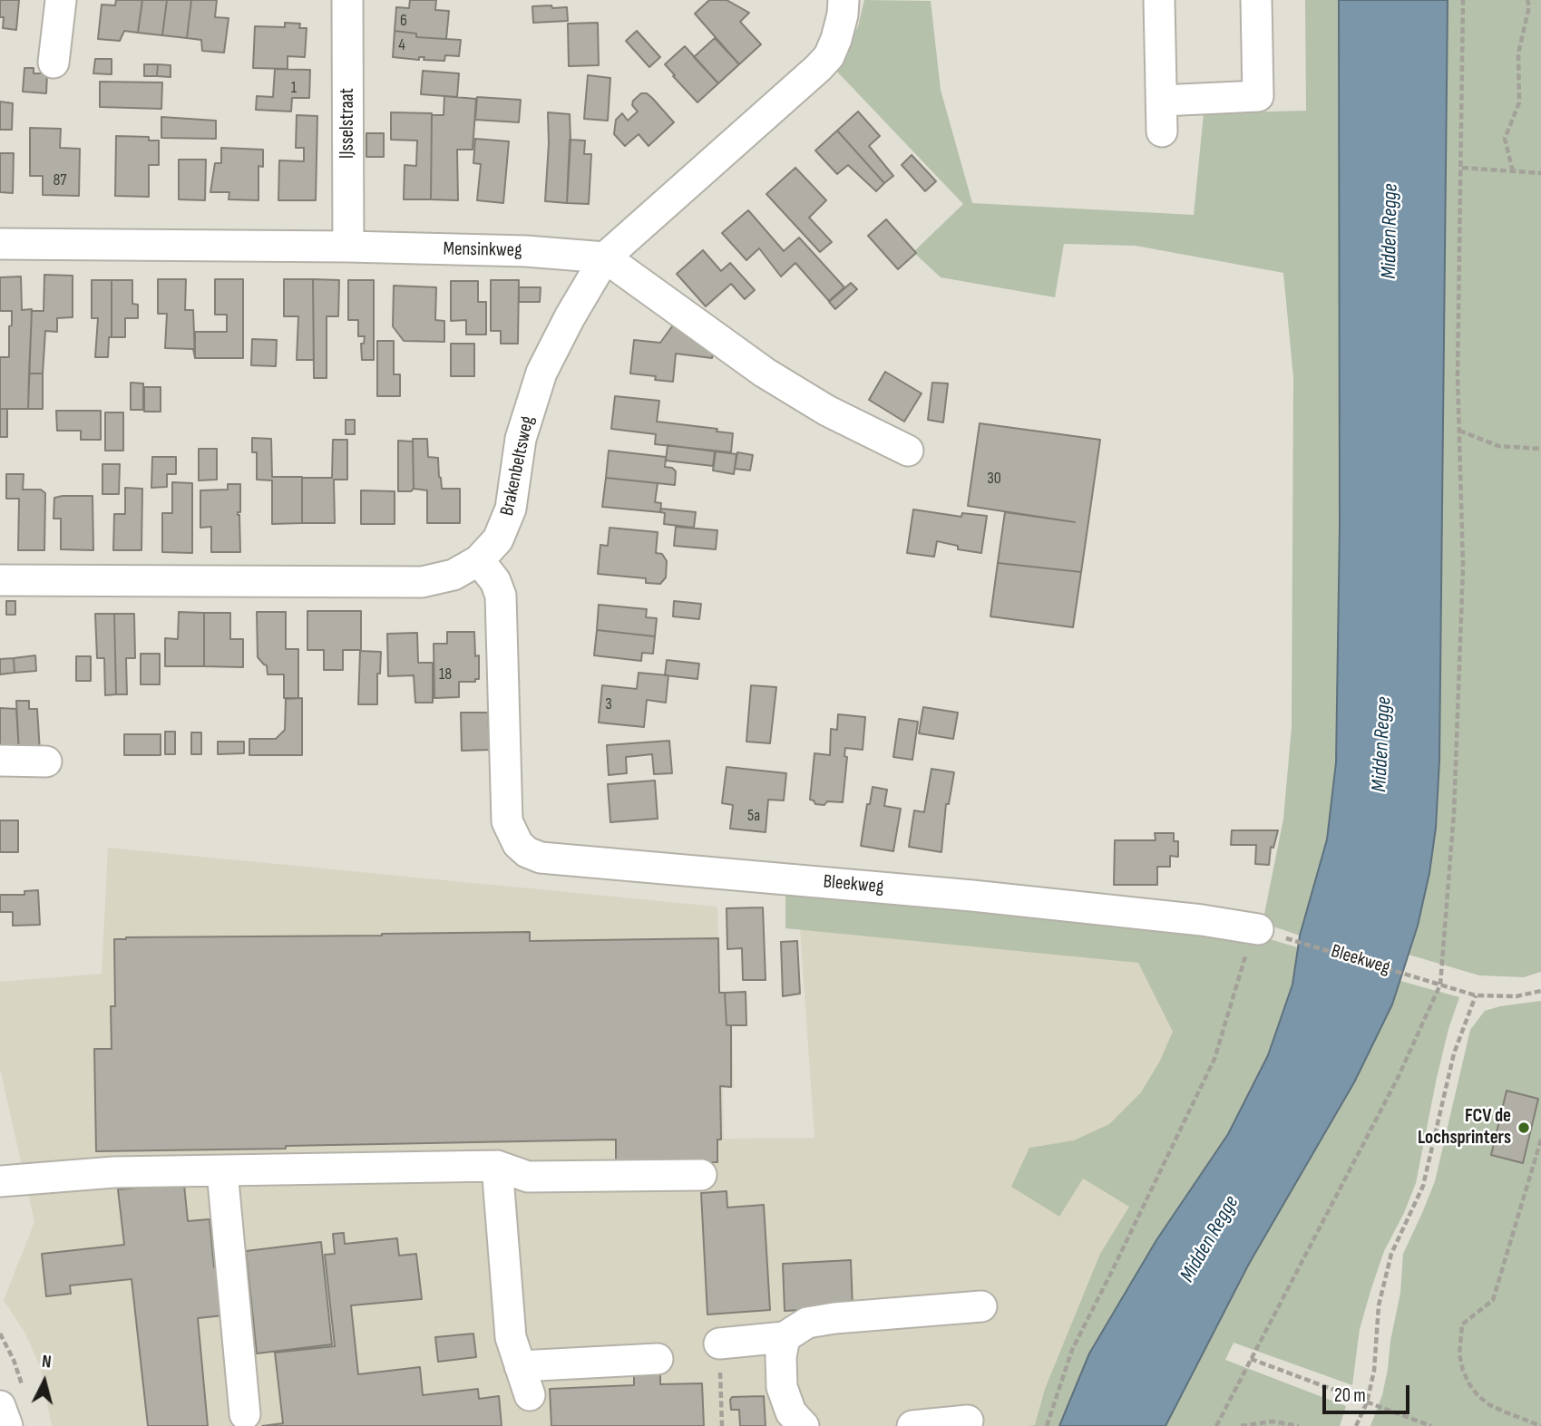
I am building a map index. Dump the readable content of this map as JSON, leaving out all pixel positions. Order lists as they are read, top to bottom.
{
  "streets": {
    "street": [
      "IJsselstraat",
      "Mensinkweg",
      "Brakenbeltsweg",
      "Bleekweg"
    ]
  },
  "crossings": [
    ["IJsselstraat", "Mensinkweg"],
    ["Mensinkweg", "Brakenbeltsweg"],
    ["Brakenbeltsweg", "Bleekweg"]
  ],
  "water": ["Midden Regge"],
  "places": ["FCV de Lochsprinters"],
  "house_numbers": [
    "6",
    "4",
    "1",
    "87",
    "30",
    "18",
    "3",
    "5a"
  ],
  "scale_bar": "20 m",
  "north": "top"
}
